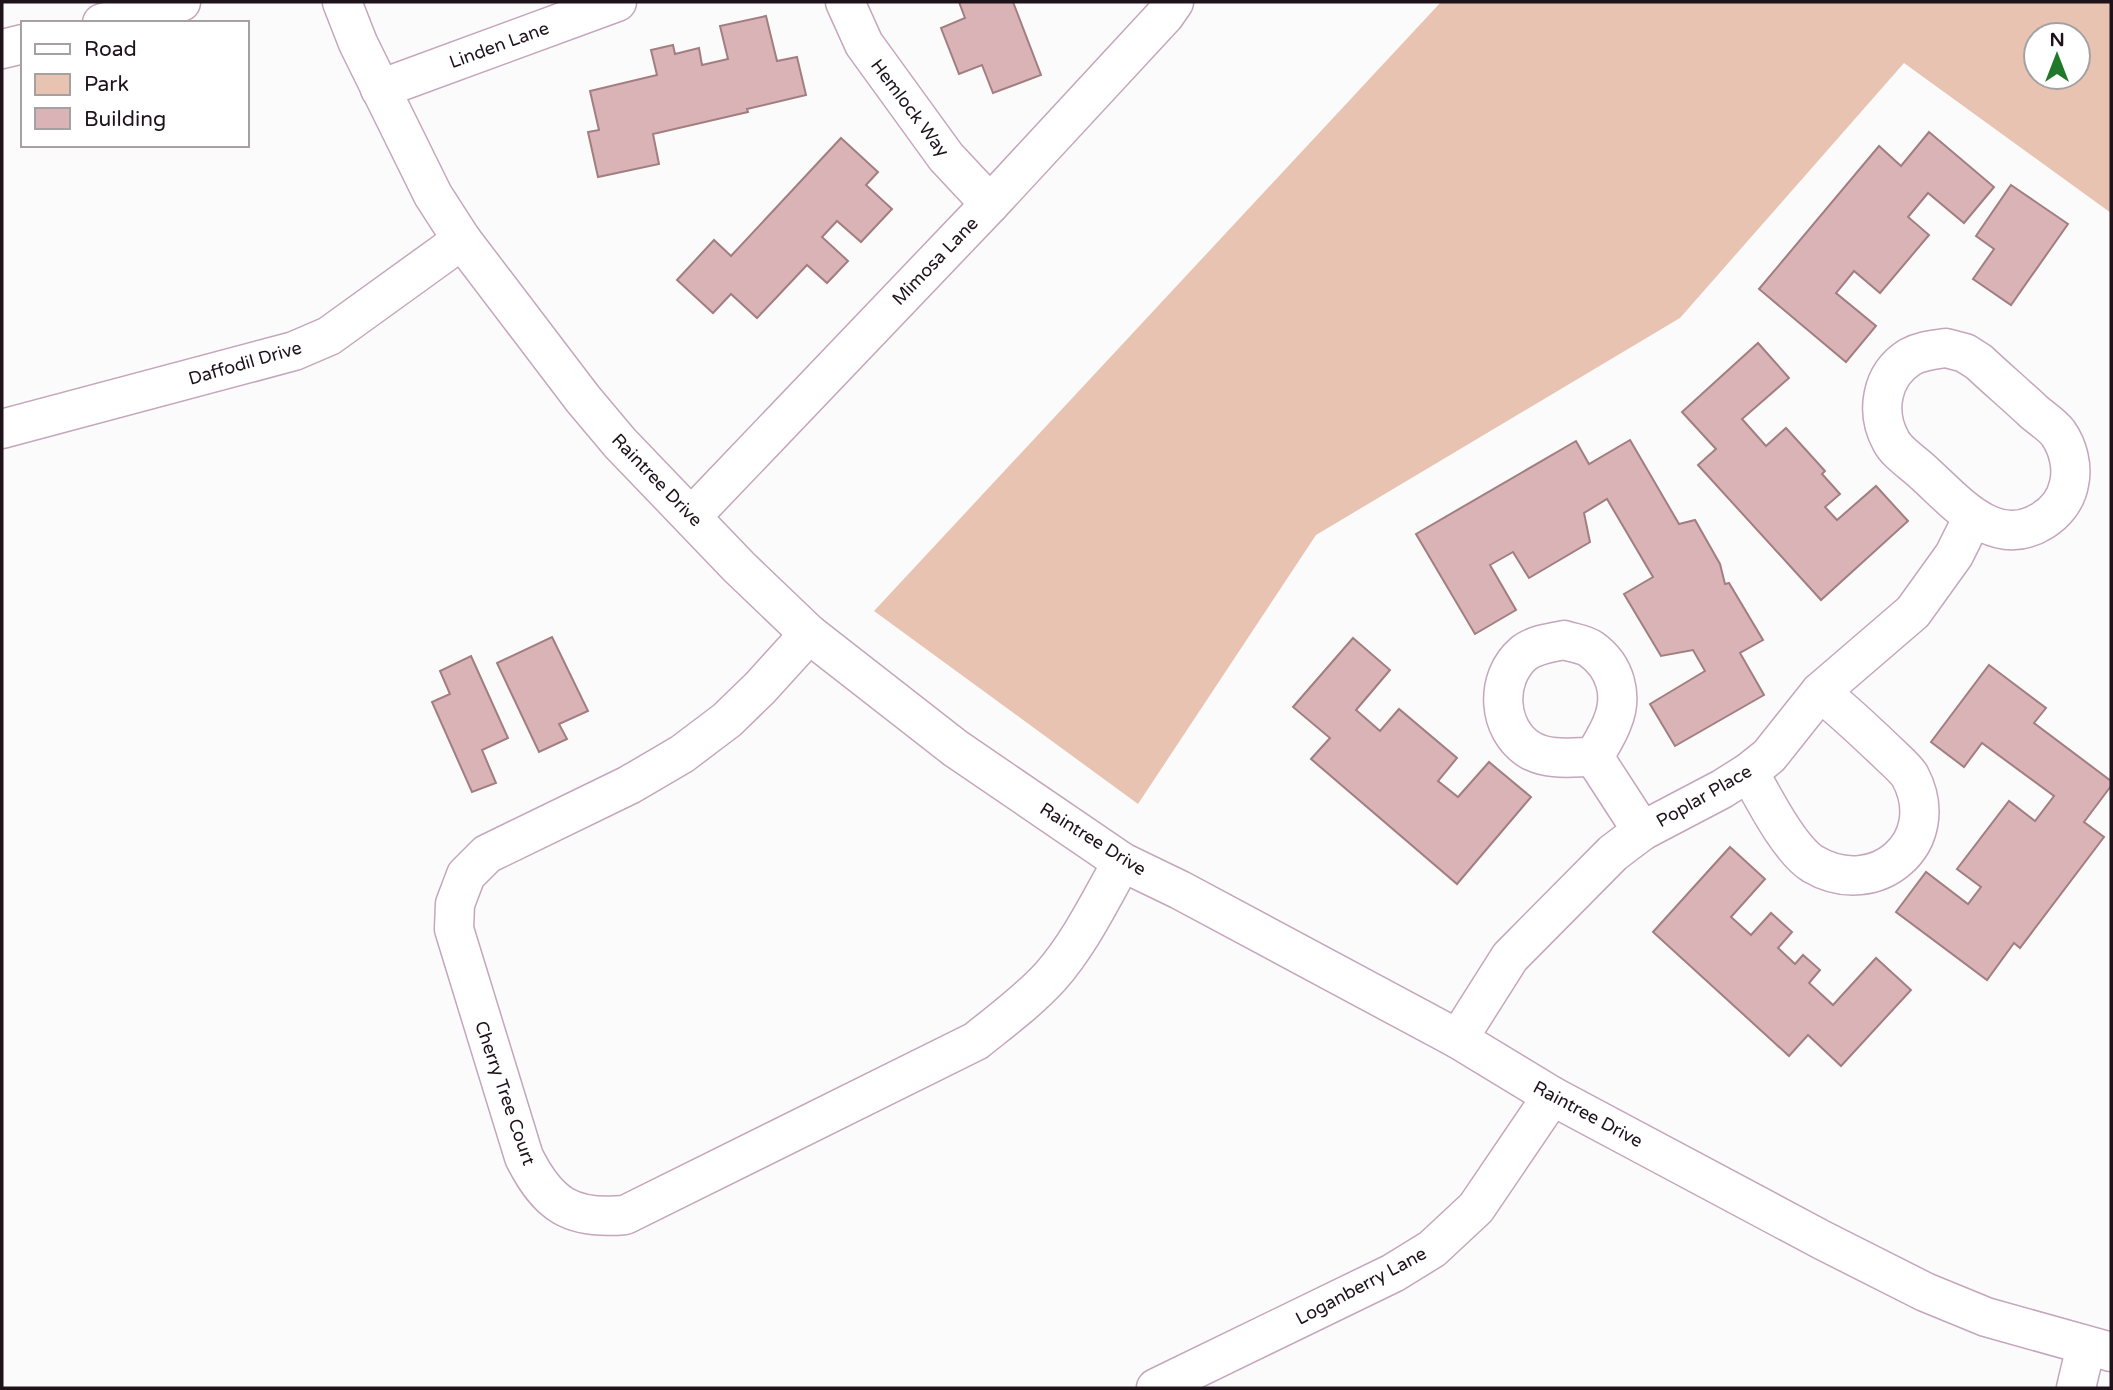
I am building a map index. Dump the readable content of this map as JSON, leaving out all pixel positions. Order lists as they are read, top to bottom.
{
  "streets": {
    "street": [
      "Linden Lane",
      "Hemlock Way",
      "Mimosa Lane",
      "Daffodil Drive",
      "Raintree Drive",
      "Poplar Place",
      "Cherry Tree Court",
      "Loganberry Lane"
    ]
  },
  "crossings": [
    ["Linden Lane", "Raintree Drive"],
    ["Hemlock Way", "Mimosa Lane"],
    ["Mimosa Lane", "Raintree Drive"],
    ["Daffodil Drive", "Raintree Drive"],
    ["Raintree Drive", "Poplar Place"],
    ["Raintree Drive", "Cherry Tree Court"],
    ["Raintree Drive", "Loganberry Lane"]
  ],
  "legend": ["Road", "Park", "Building"],
  "north": "top"
}
